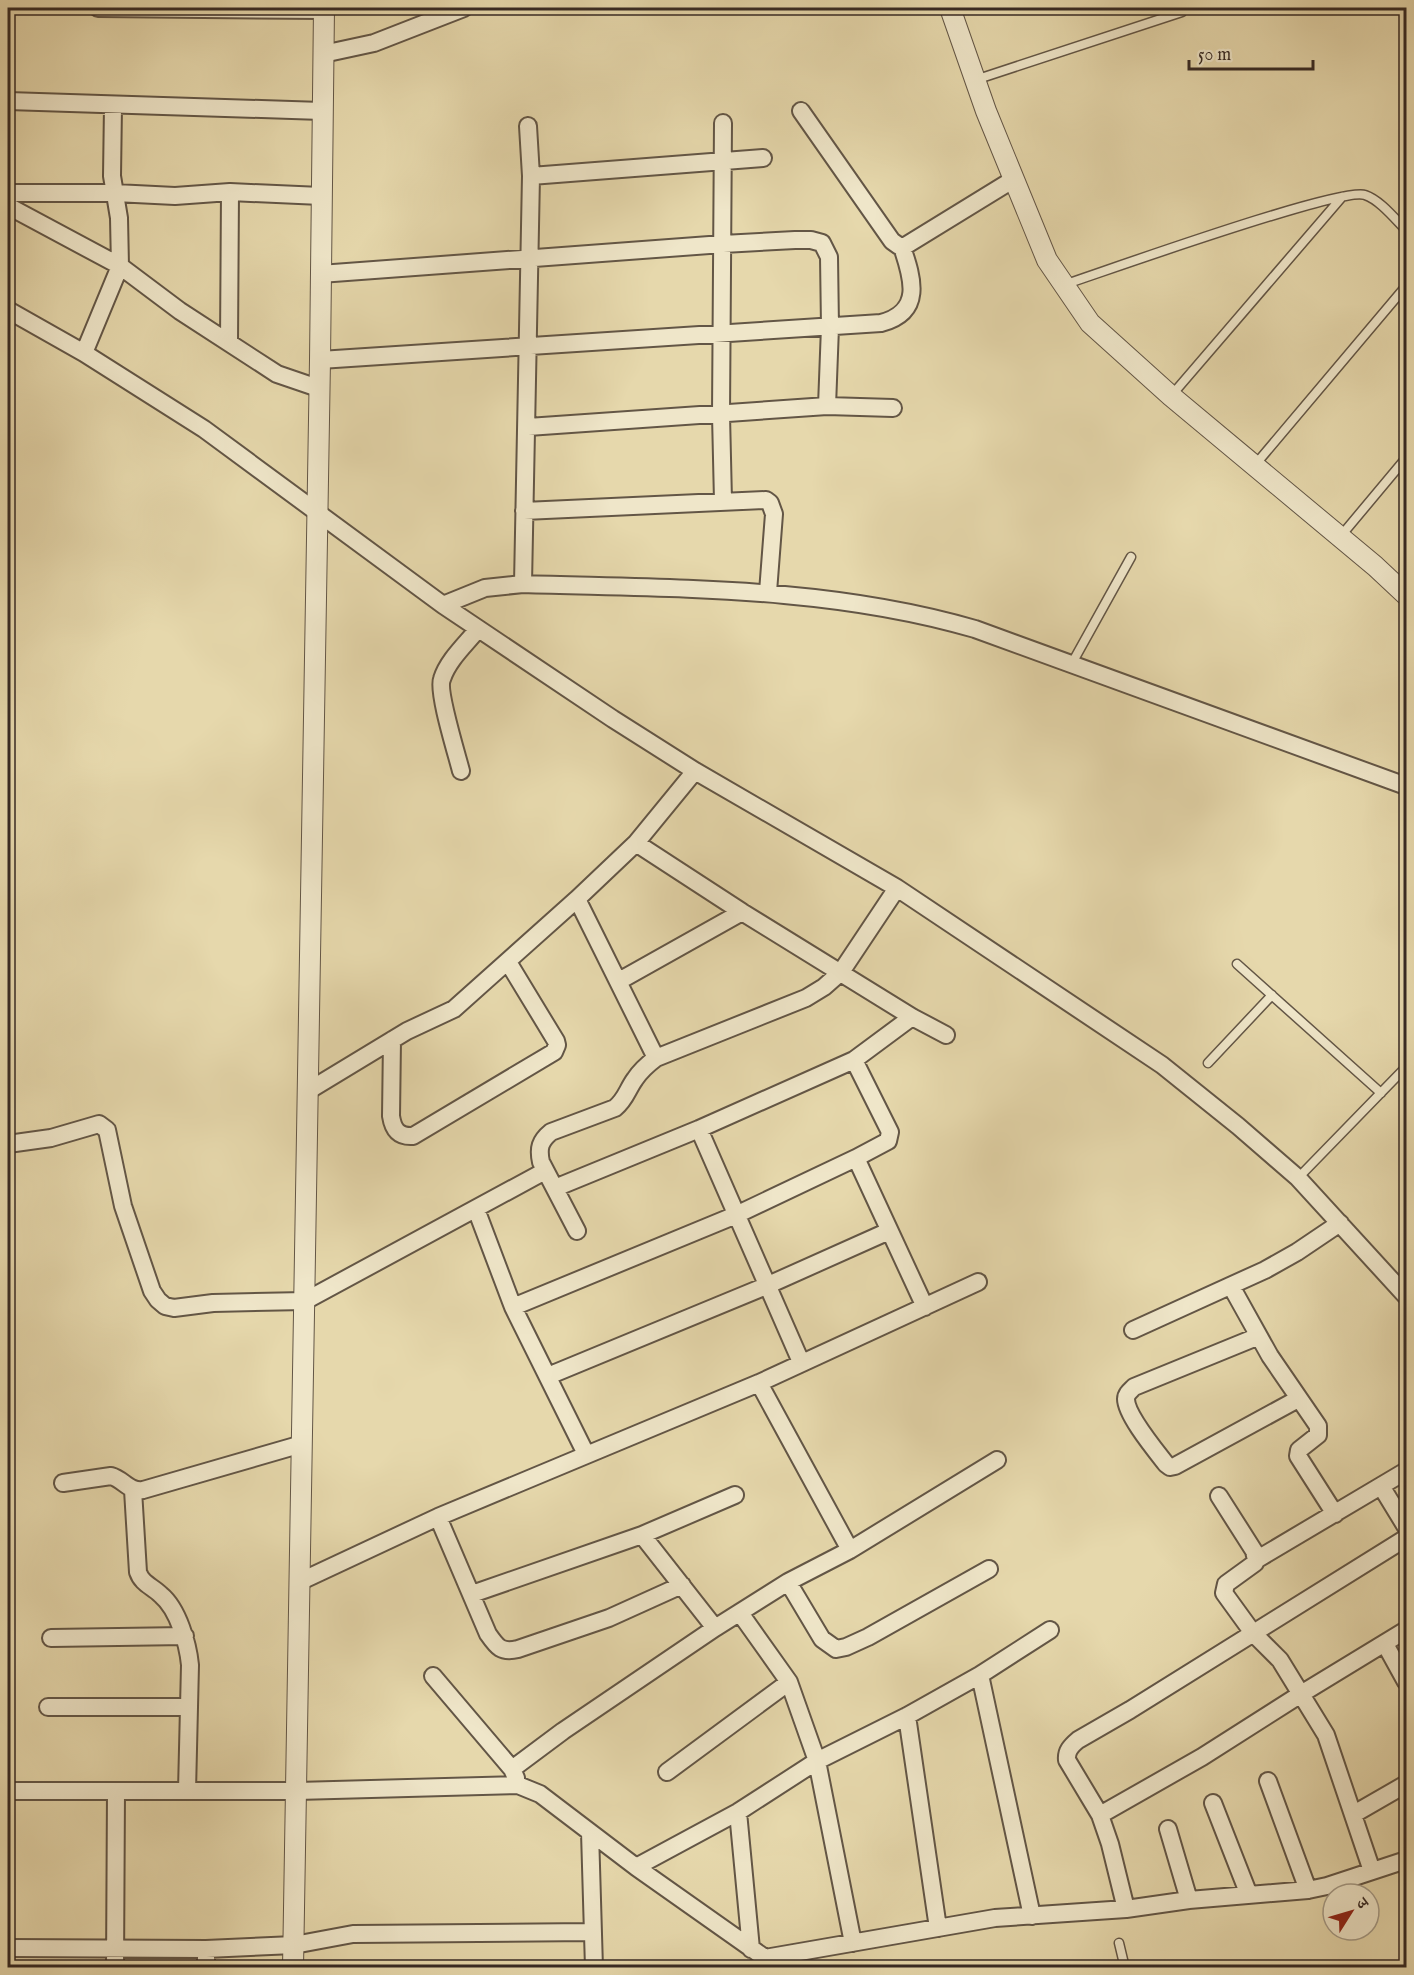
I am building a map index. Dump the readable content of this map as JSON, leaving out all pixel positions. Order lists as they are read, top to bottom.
{
  "scale_bar": "50 m",
  "north": "top right"
}
